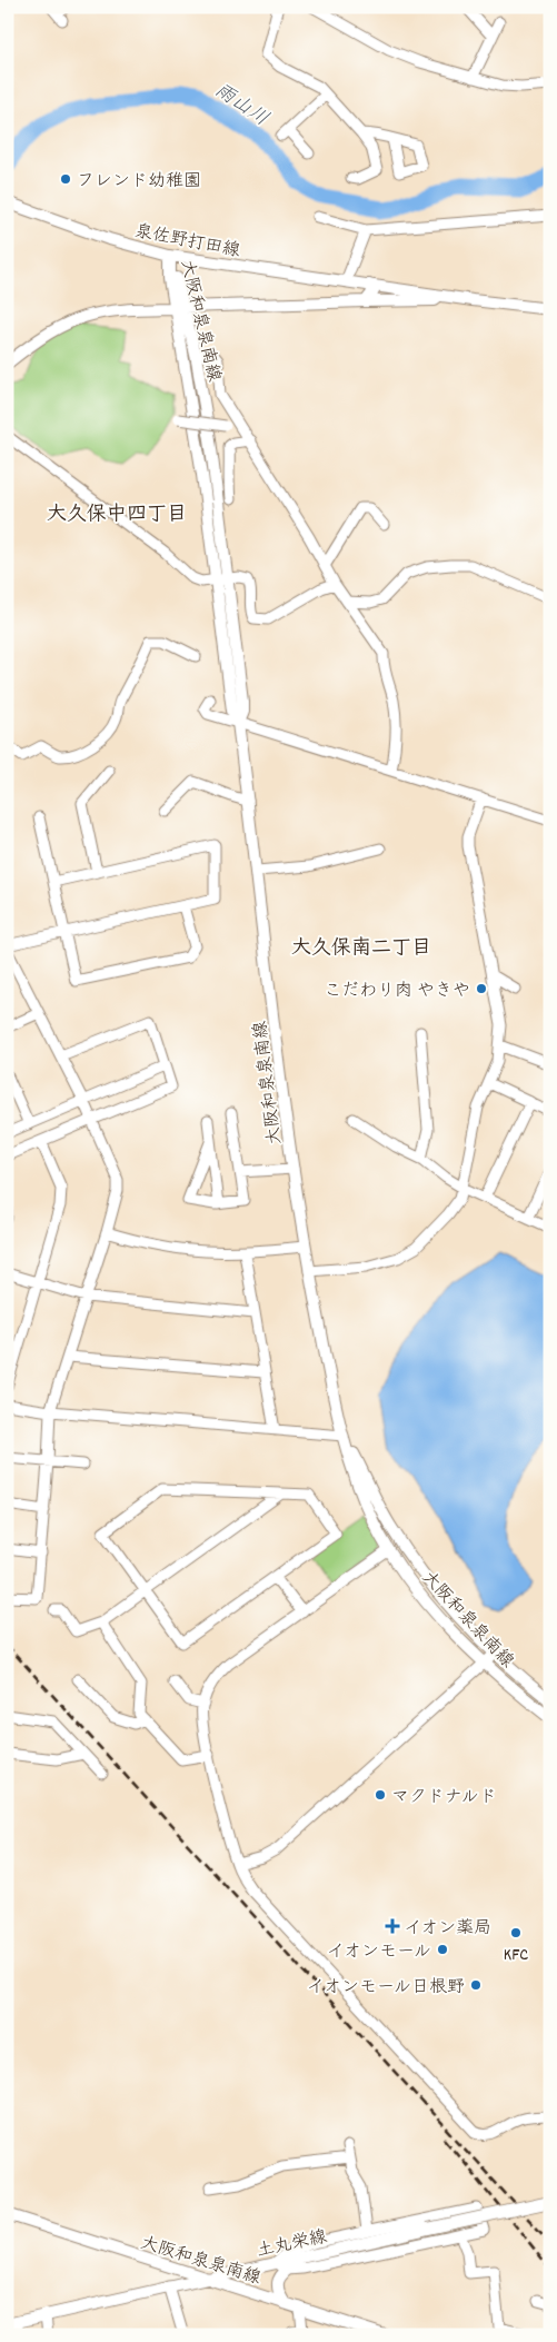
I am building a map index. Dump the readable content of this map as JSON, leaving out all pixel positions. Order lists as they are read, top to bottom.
{
  "streets": {
    "main road": ["泉佐野打田線", "大阪和泉泉南線", "土丸栄線"]
  },
  "crossings": [
    ["泉佐野打田線", "大阪和泉泉南線"],
    ["大阪和泉泉南線", "土丸栄線"]
  ],
  "districts": ["大久保中四丁目", "大久保南二丁目"],
  "water": ["雨山川"],
  "places": {
    "other": [
      "フレンド幼稚園",
      "こだわり肉 やきや",
      "マクドナルド",
      "KFC",
      "イオンモール",
      "イオンモール日根野"
    ],
    "health": ["イオン薬局"]
  }
}
